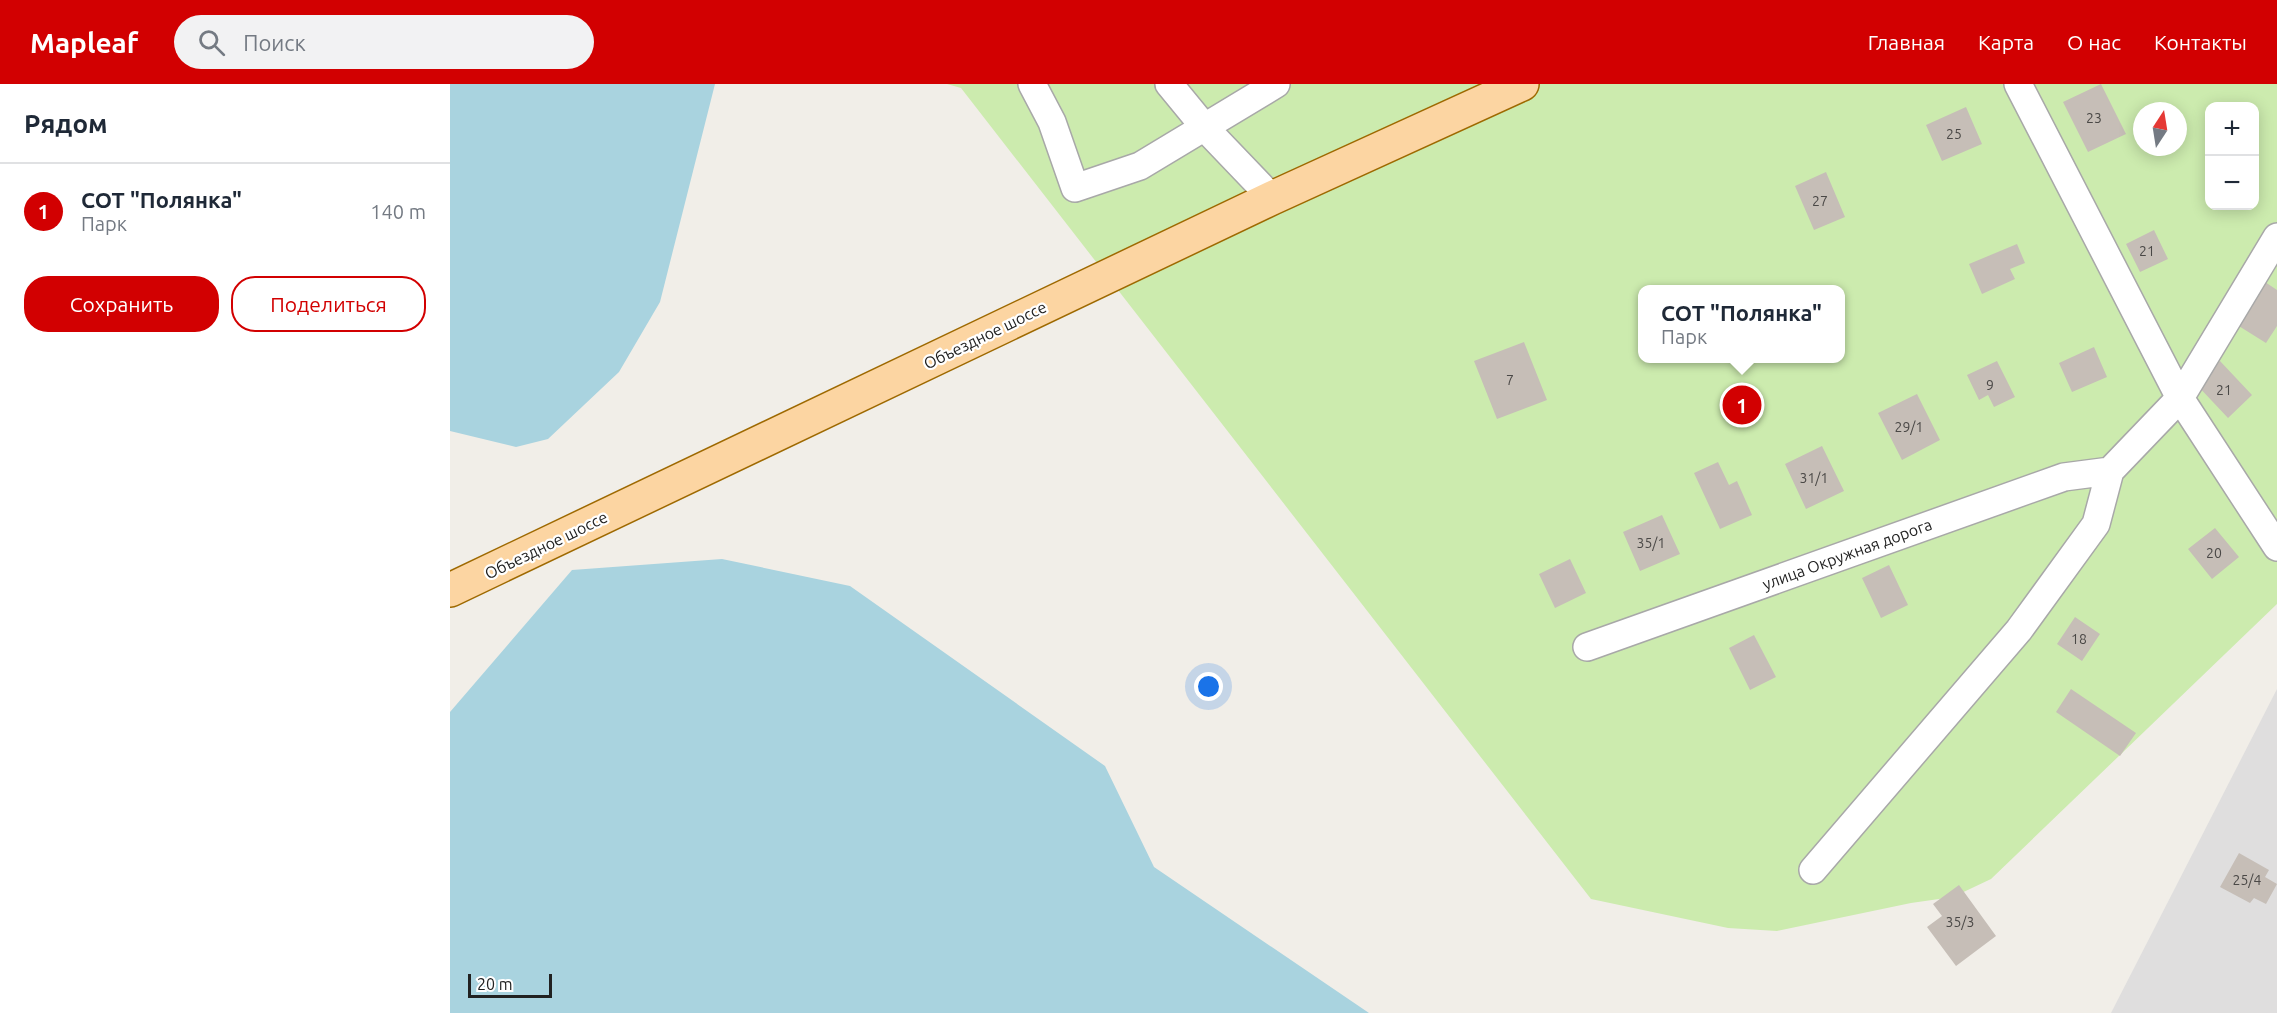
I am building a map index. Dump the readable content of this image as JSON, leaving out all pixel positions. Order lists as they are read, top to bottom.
{
  "streets": {
    "main road": ["Объездное шоссе"],
    "street": ["улица Окружная дорога"]
  },
  "house_numbers": [
    "23",
    "25",
    "27",
    "21",
    "7",
    "9",
    "21",
    "29/1",
    "31/1",
    "35/1",
    "20",
    "18",
    "25/4",
    "35/3"
  ],
  "scale_bar": "20 m",
  "north": "top",
  "page": {
    "header": "Mapleaf",
    "search": "Поиск",
    "nav": [
      "Главная",
      "Карта",
      "О нас",
      "Контакты"
    ],
    "heading": "Рядом",
    "map_buttons": ["+", "−"],
    "list": [
      {
        "mark": "1",
        "name": "СОТ \"Полянка\"",
        "note": "Парк",
        "value": "140 m"
      }
    ],
    "buttons": ["Сохранить", "Поделиться"],
    "popup": ["СОТ \"Полянка\"", "Парк"],
    "pins": "1",
    "scale": "20 m"
  }
}
